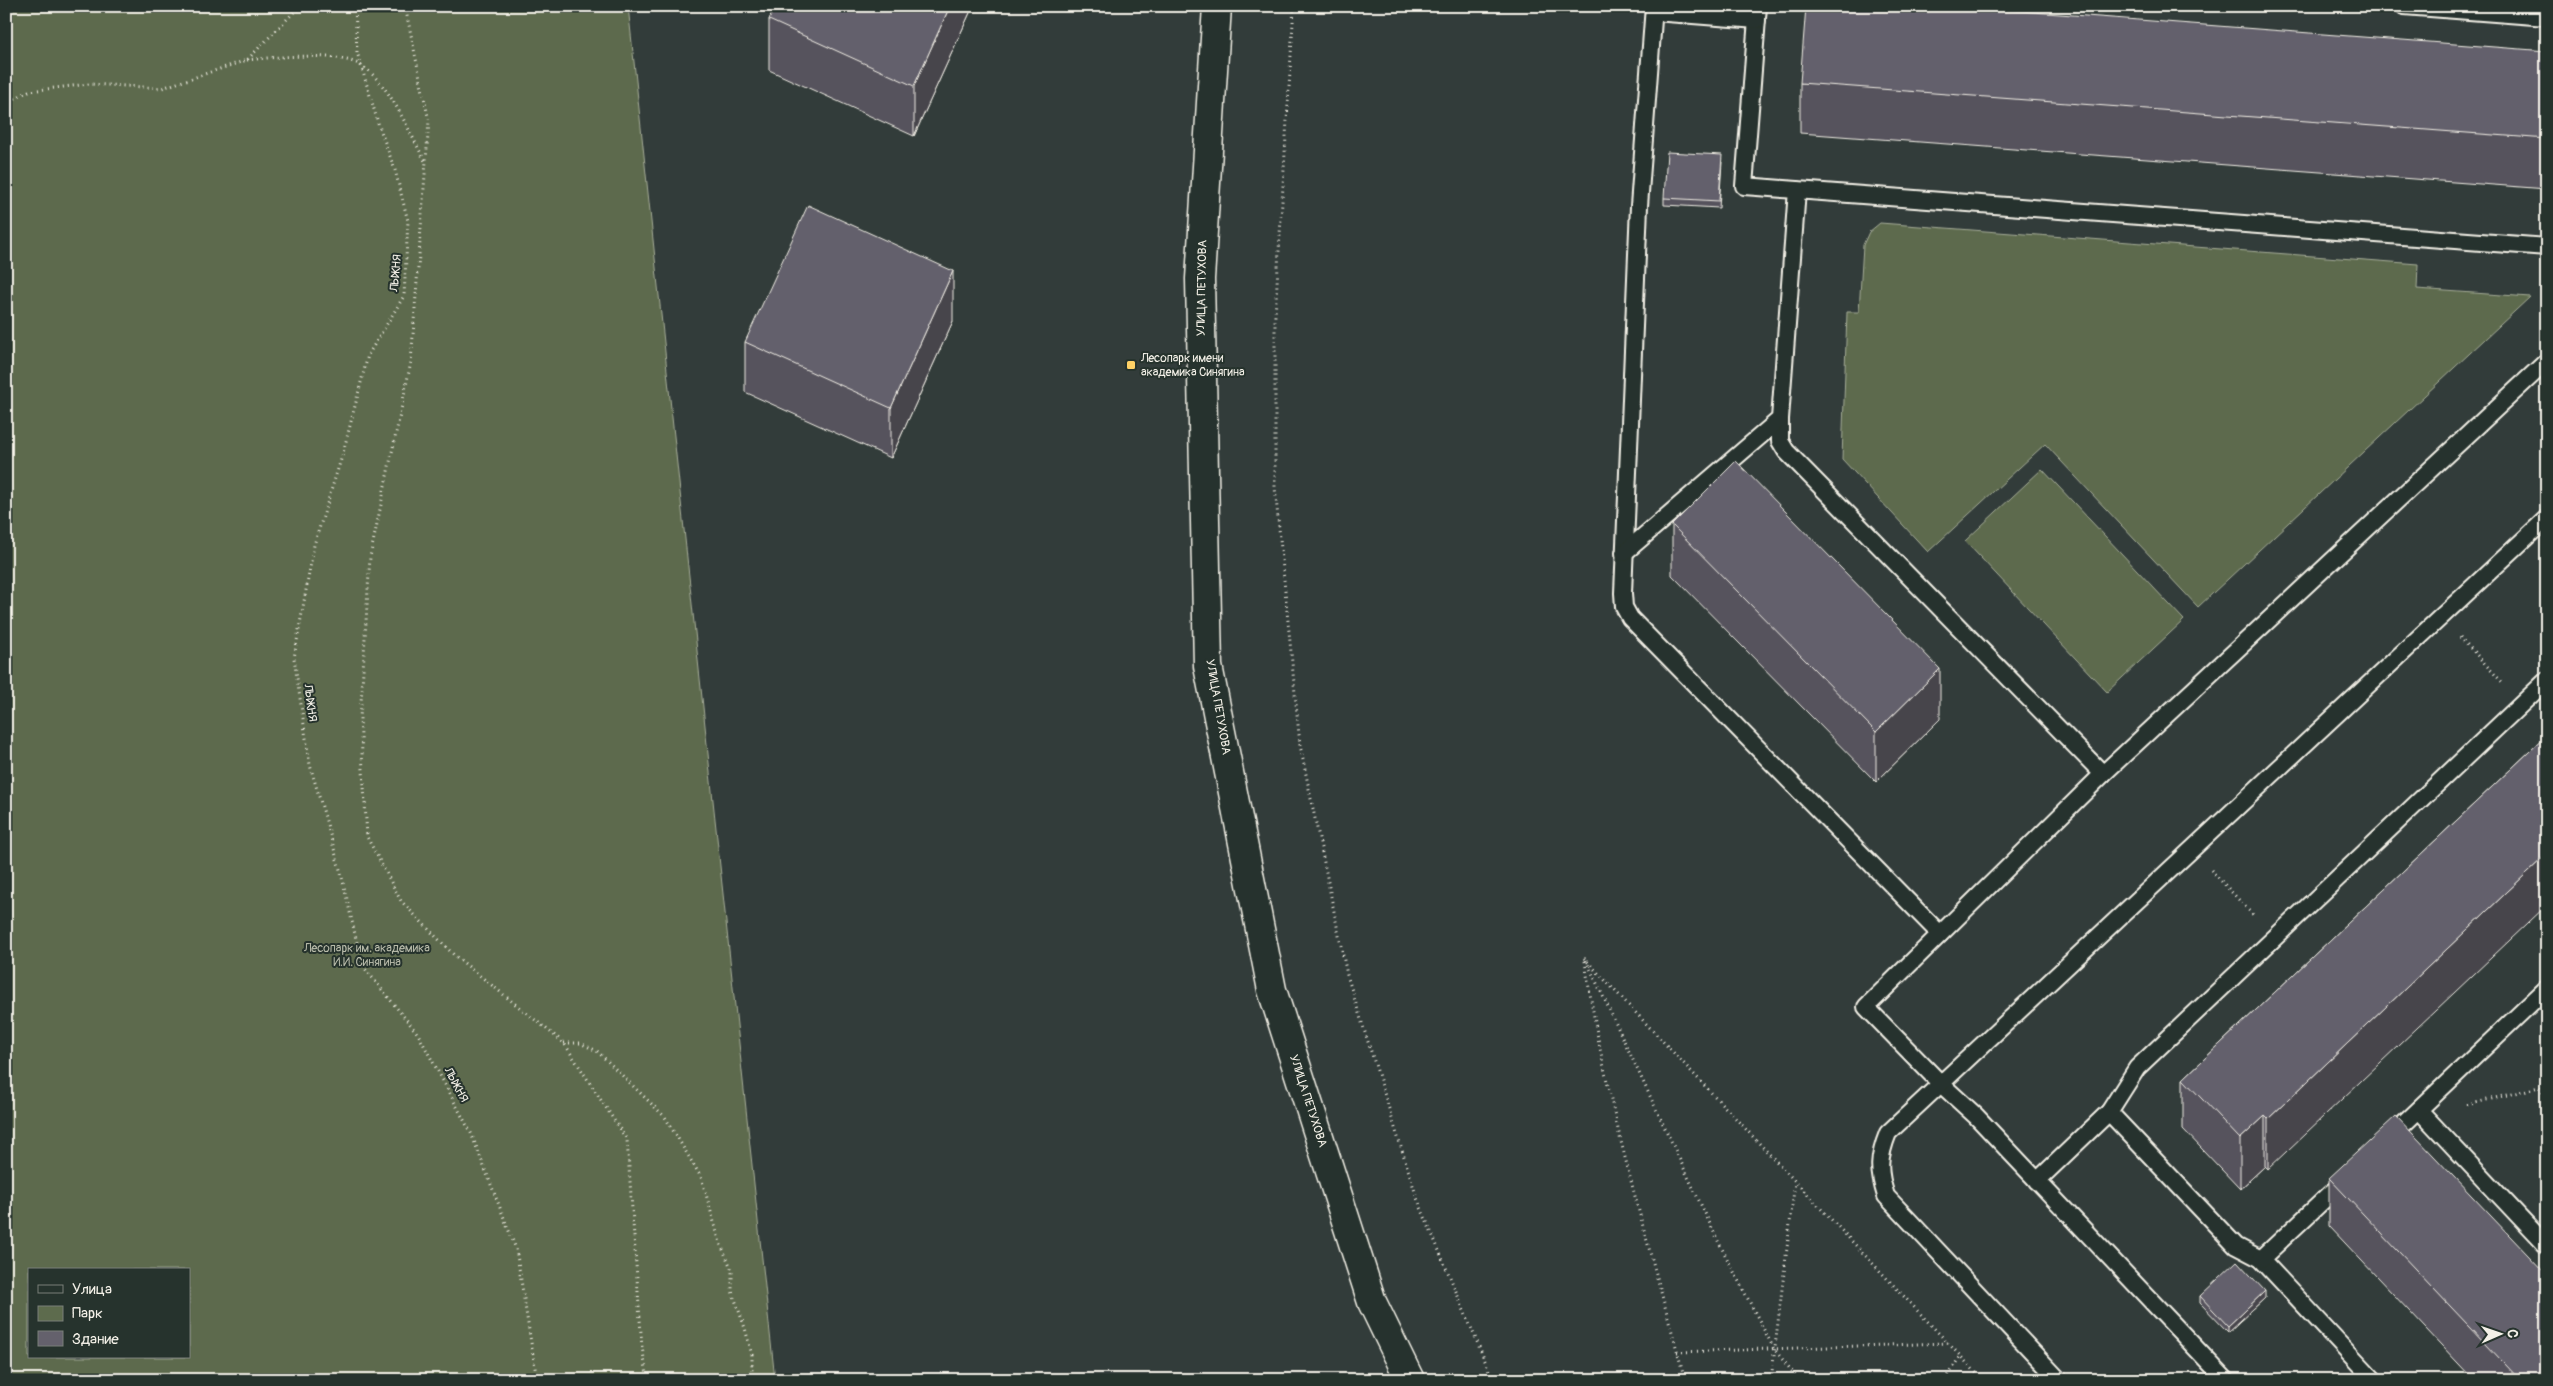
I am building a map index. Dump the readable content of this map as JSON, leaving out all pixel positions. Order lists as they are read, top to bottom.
{
  "streets": {
    "street": ["УЛИЦА ПЕТУХОВА"],
    "path": ["ЛЫЖНЯ"]
  },
  "parks": ["Лесопарк им. академика И.И. Синягина"],
  "places": {
    "transit": ["Лесопарк имени академика Синягина"]
  },
  "legend": ["Улица", "Парк", "Здание"],
  "north": "right"
}
